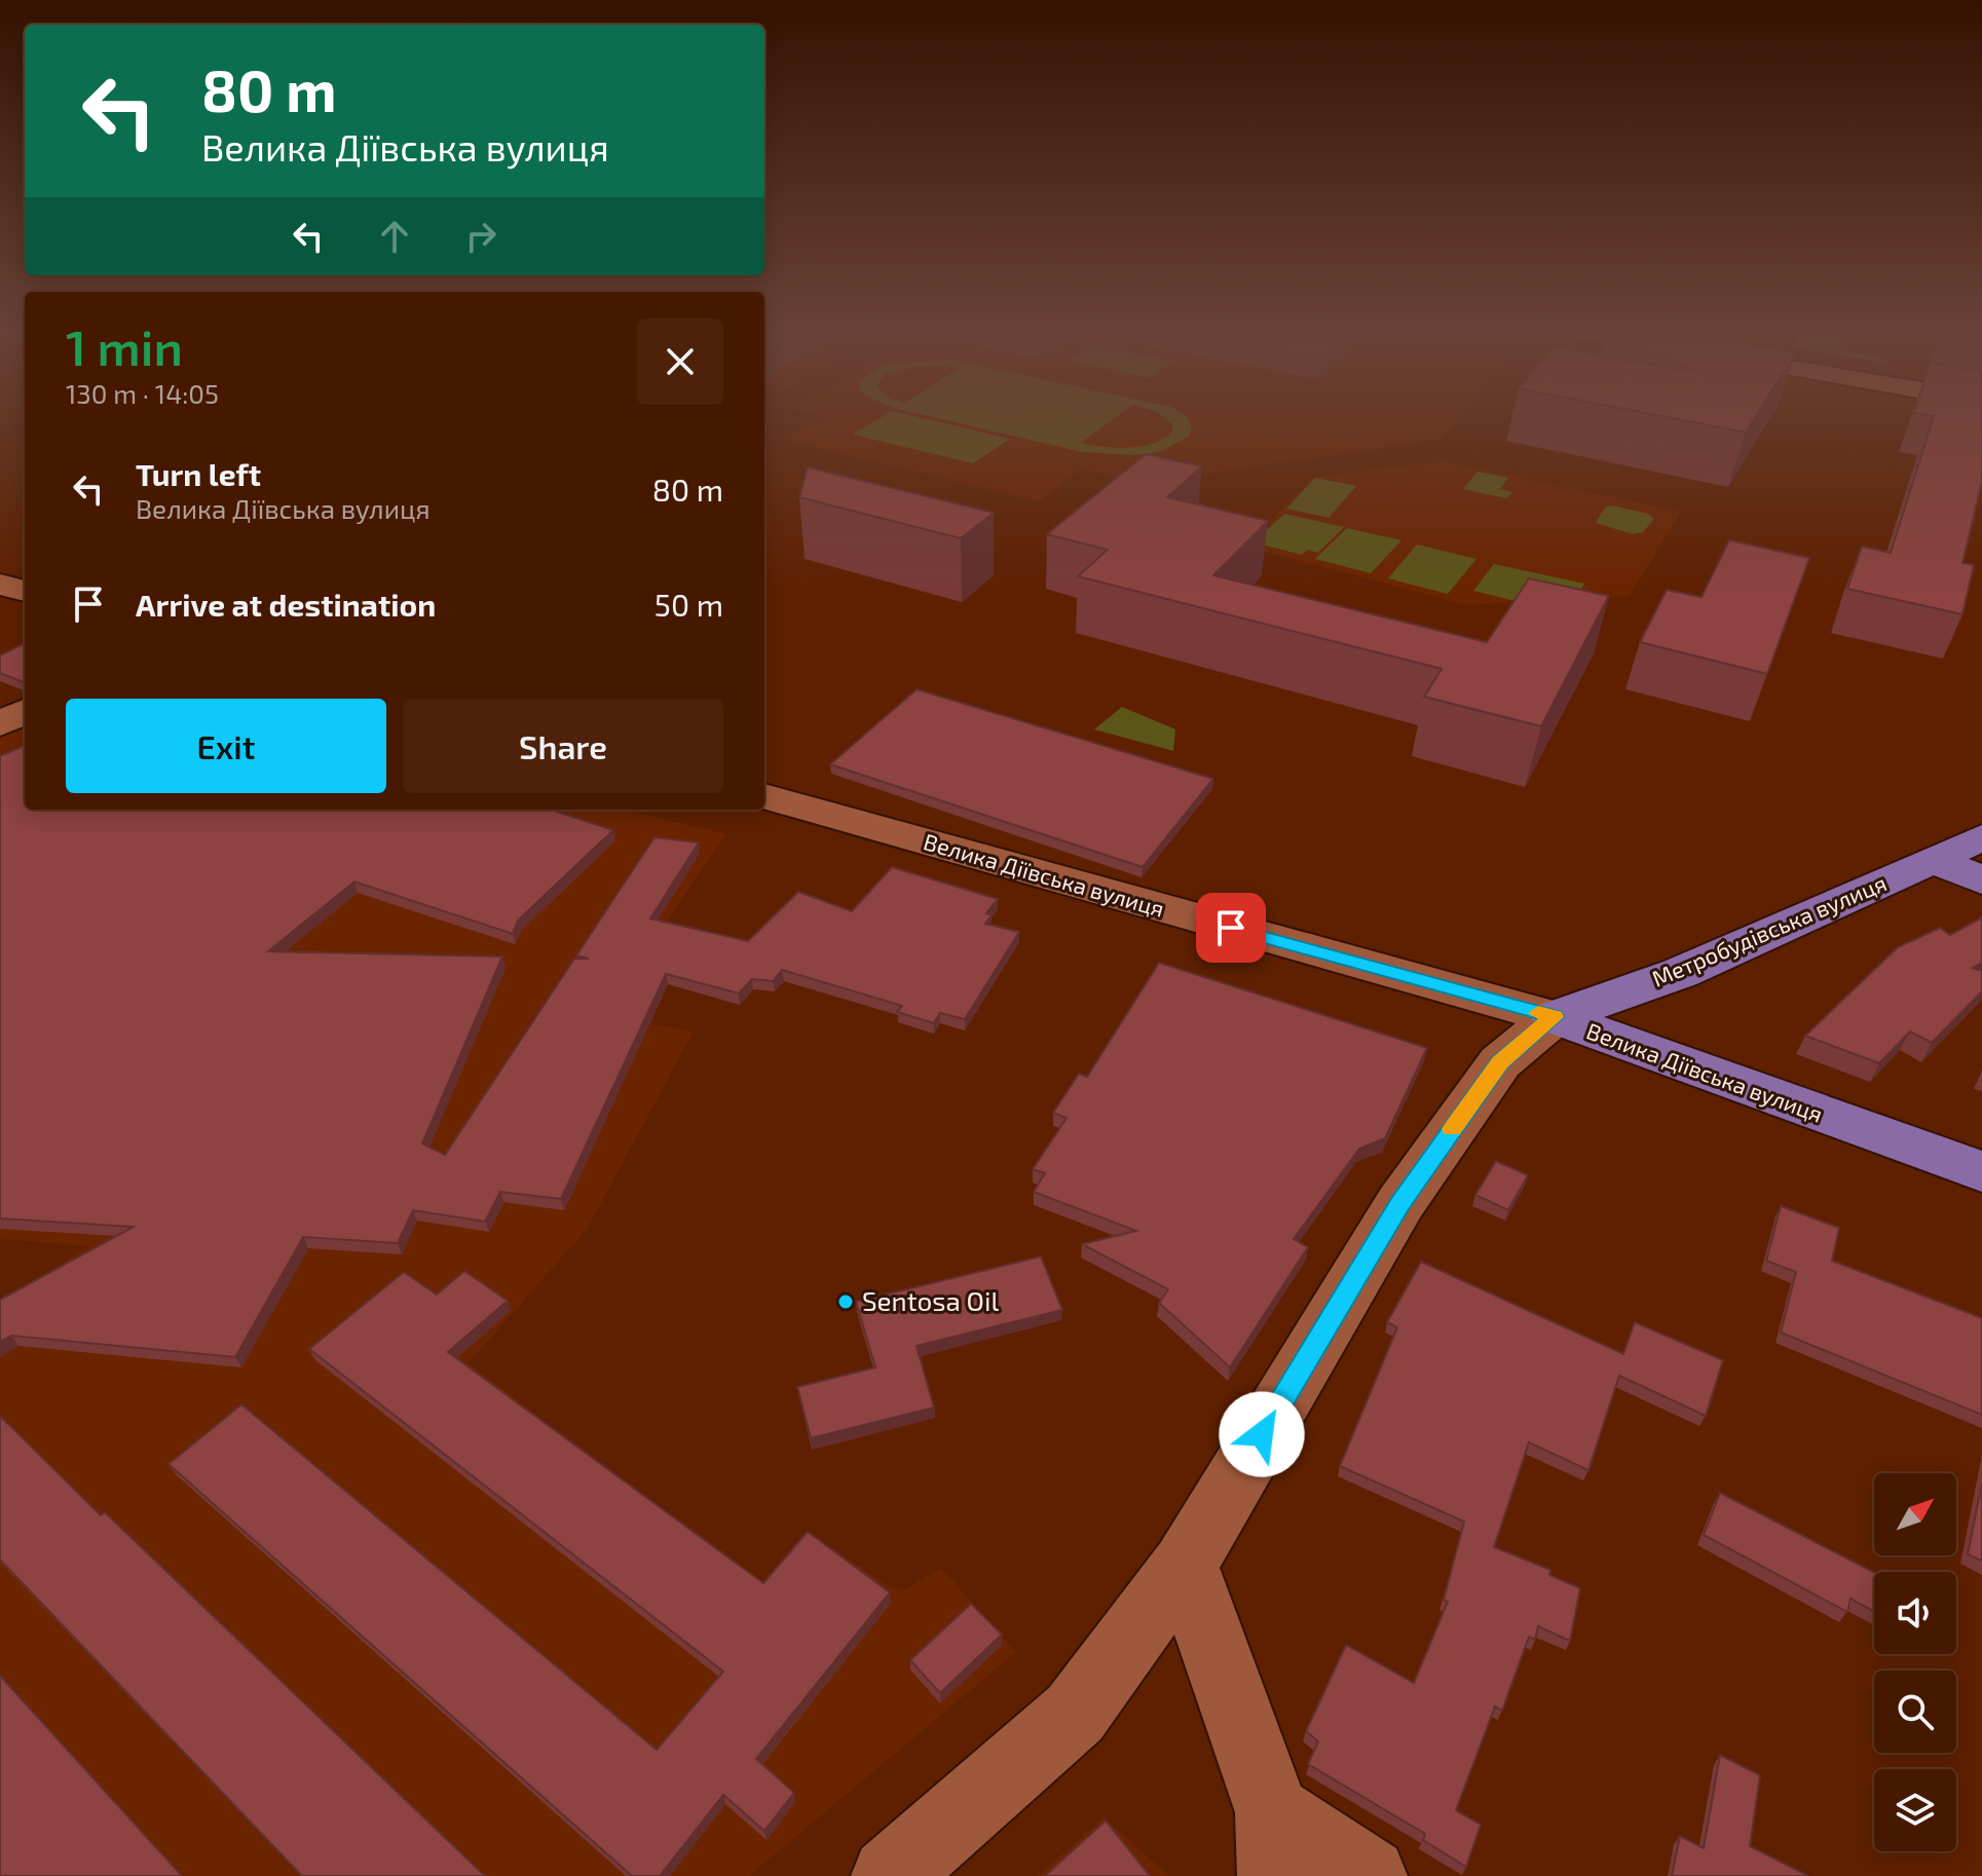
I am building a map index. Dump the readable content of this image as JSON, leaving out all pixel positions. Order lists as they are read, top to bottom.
{
  "streets": {
    "main road": ["Велика Діївська вулиця", "Метробудівська вулиця"]
  },
  "crossings": [
    ["Велика Діївська вулиця", "Метробудівська вулиця"]
  ],
  "places": ["Sentosa Oil"],
  "north": "top right",
  "page": {
    "turn": ["80 m", "Велика Діївська вулиця"],
    "heading": ["1 min", "130 m · 14:05"],
    "list": [
      {
        "name": "Turn left",
        "note": "Велика Діївська вулиця",
        "value": "80 m"
      },
      {
        "name": "Arrive at destination",
        "value": "50 m"
      }
    ],
    "buttons": ["Exit", "Share"]
  }
}
